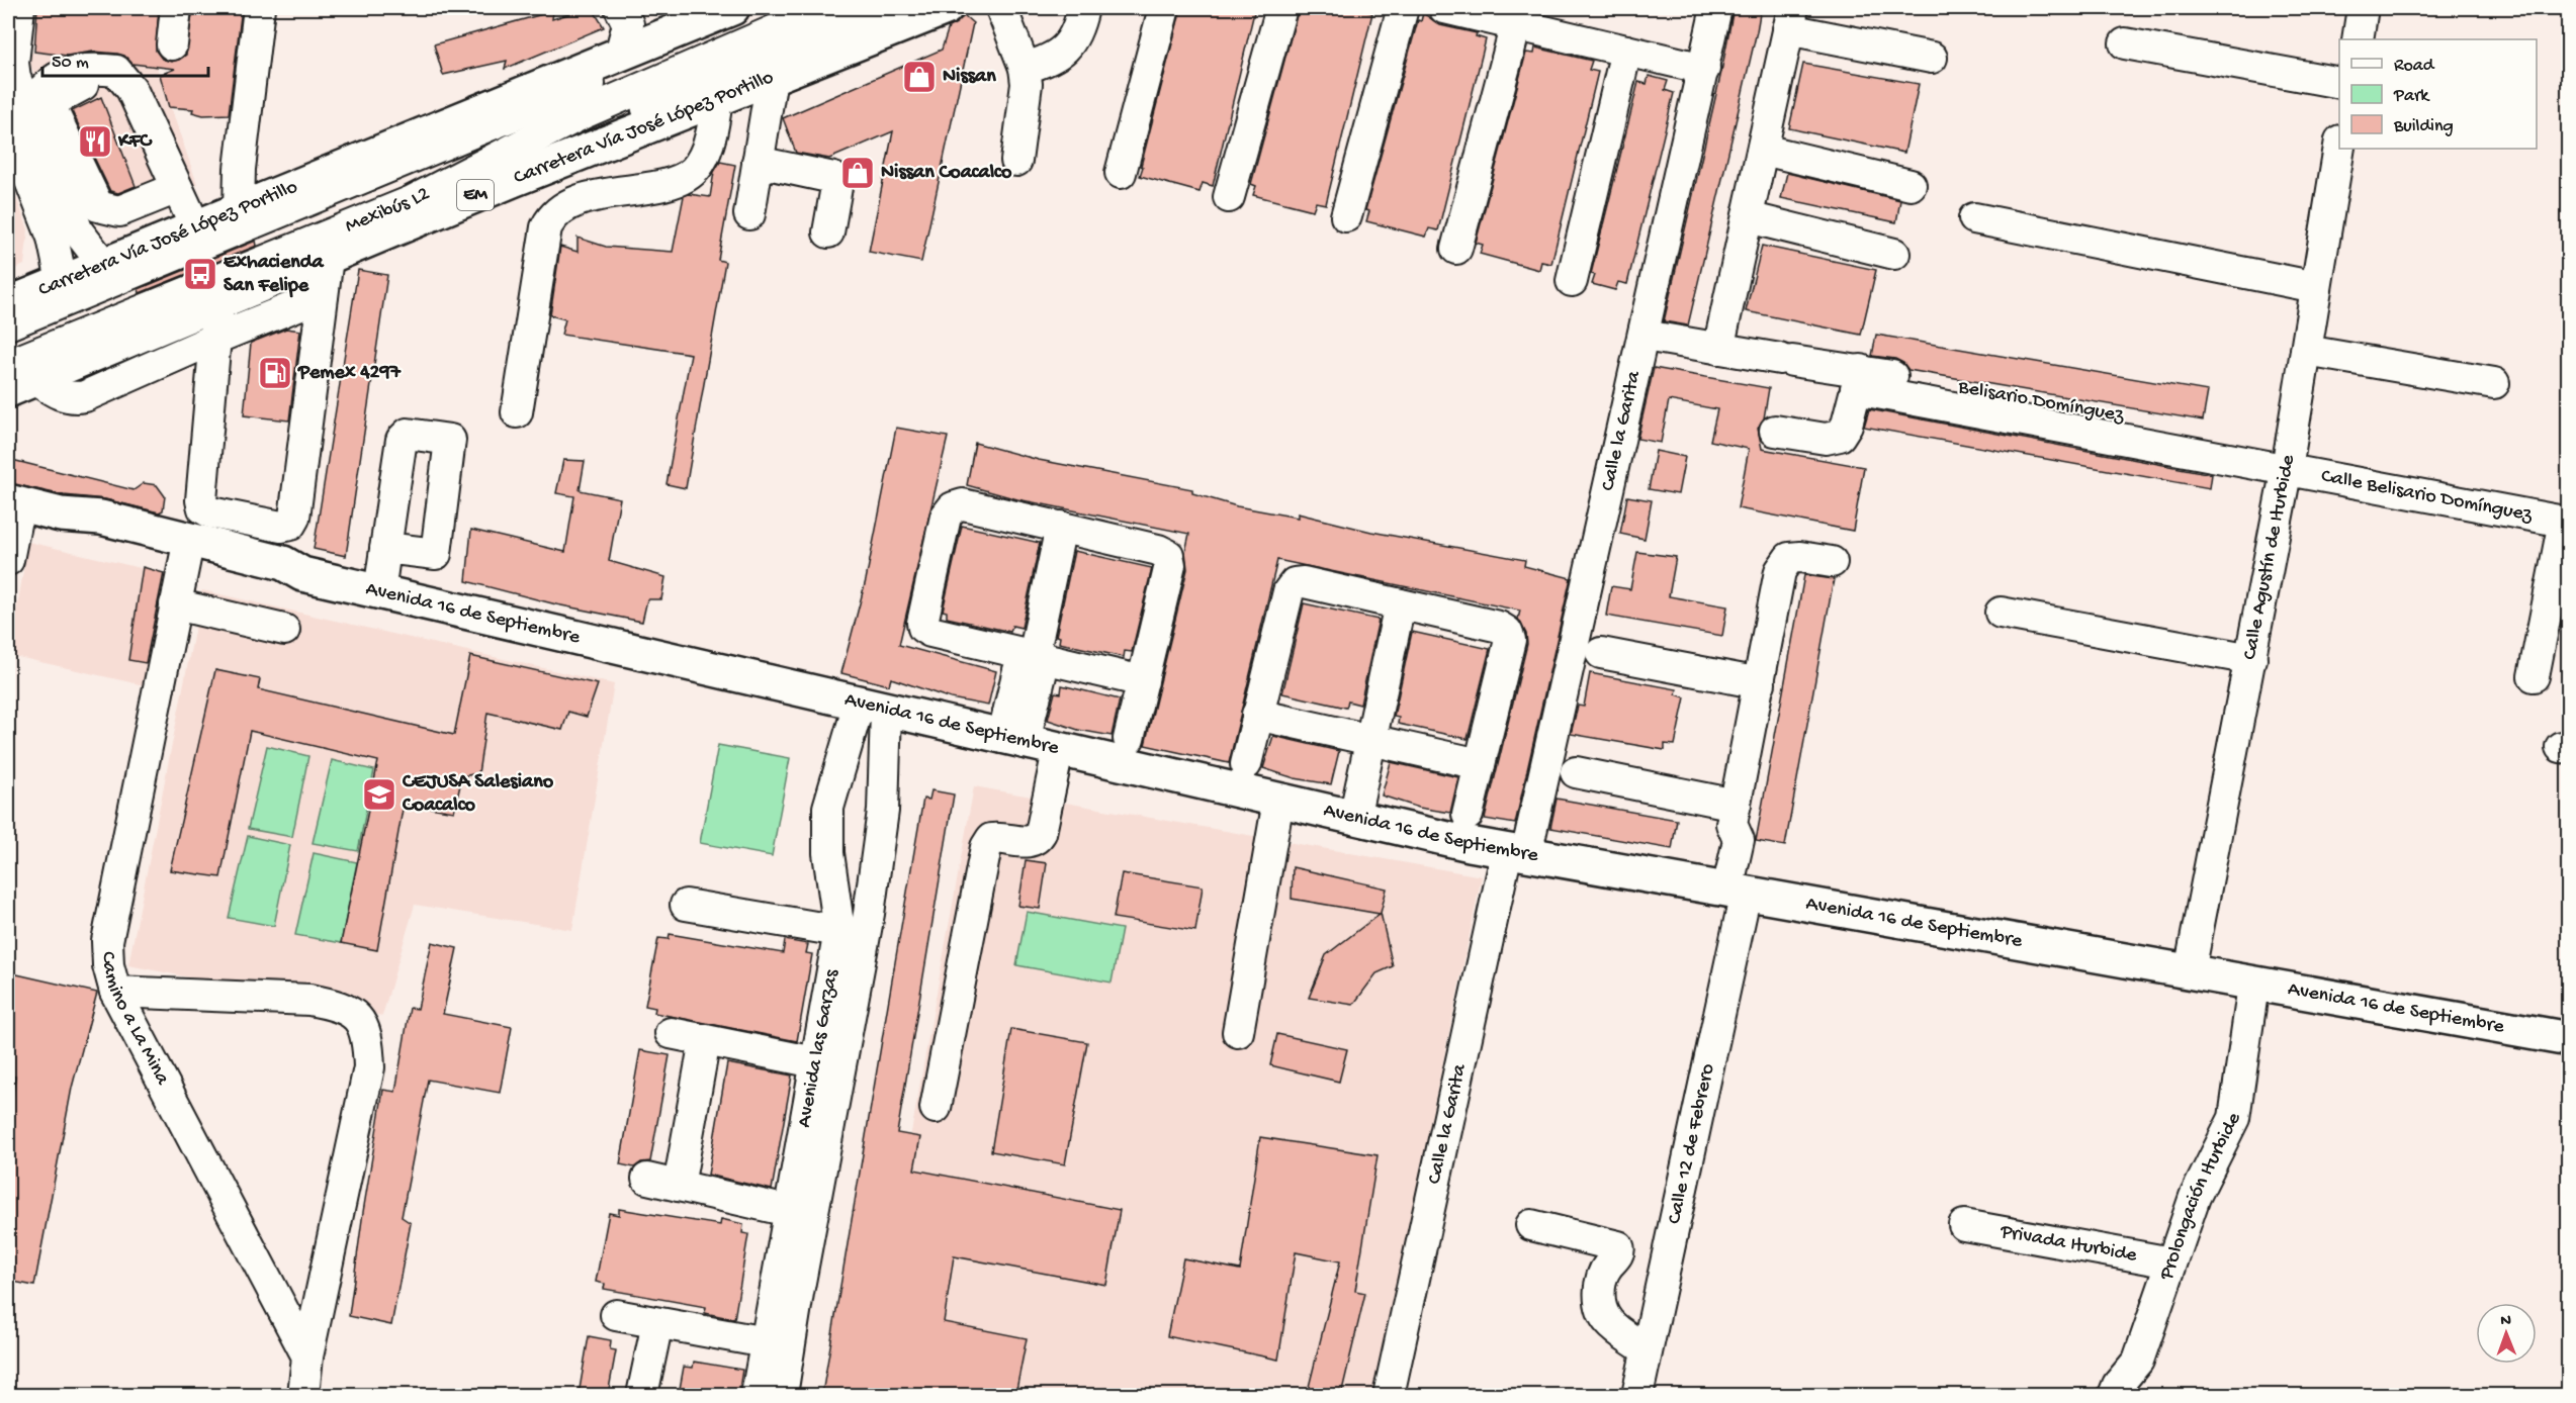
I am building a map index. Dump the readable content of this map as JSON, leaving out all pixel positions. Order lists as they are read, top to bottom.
{
  "streets": {
    "main road": ["Carretera Vía José López Portillo", "EM", "Avenida 16 de Septiembre"],
    "street": [
      "Mexibús L2",
      "Belisario Domínguez",
      "Calle la Garita",
      "Calle Belisario Domínguez",
      "Calle Agustín de Iturbide",
      "Camino a La Mina",
      "Avenida las Garzas",
      "Calle 12 de Febrero",
      "Prolongación Iturbide",
      "Privada Iturbide"
    ]
  },
  "crossings": [
    ["Carretera Vía José López Portillo", "Mexibús L2"],
    ["Belisario Domínguez", "Calle la Garita"],
    ["Belisario Domínguez", "Calle Belisario Domínguez"],
    ["Belisario Domínguez", "Calle Agustín de Iturbide"],
    ["Calle la Garita", "Avenida 16 de Septiembre"],
    ["Calle Belisario Domínguez", "Calle Agustín de Iturbide"],
    ["Calle Agustín de Iturbide", "Avenida 16 de Septiembre"],
    ["Avenida 16 de Septiembre", "Camino a La Mina"],
    ["Avenida 16 de Septiembre", "Avenida las Garzas"],
    ["Avenida 16 de Septiembre", "Calle 12 de Febrero"],
    ["Avenida 16 de Septiembre", "Prolongación Iturbide"],
    ["Prolongación Iturbide", "Privada Iturbide"]
  ],
  "places": {
    "shop": ["Nissan", "Nissan Coacalco"],
    "restaurant": ["KFC"],
    "bus stop": ["Exhacienda San Felipe"],
    "fuel station": ["Pemex 4297"],
    "school or university": ["CEJUSA Salesiano Coacalco"]
  },
  "legend": ["Road", "Park", "Building"],
  "scale_bar": "50 m",
  "north": "top"
}
